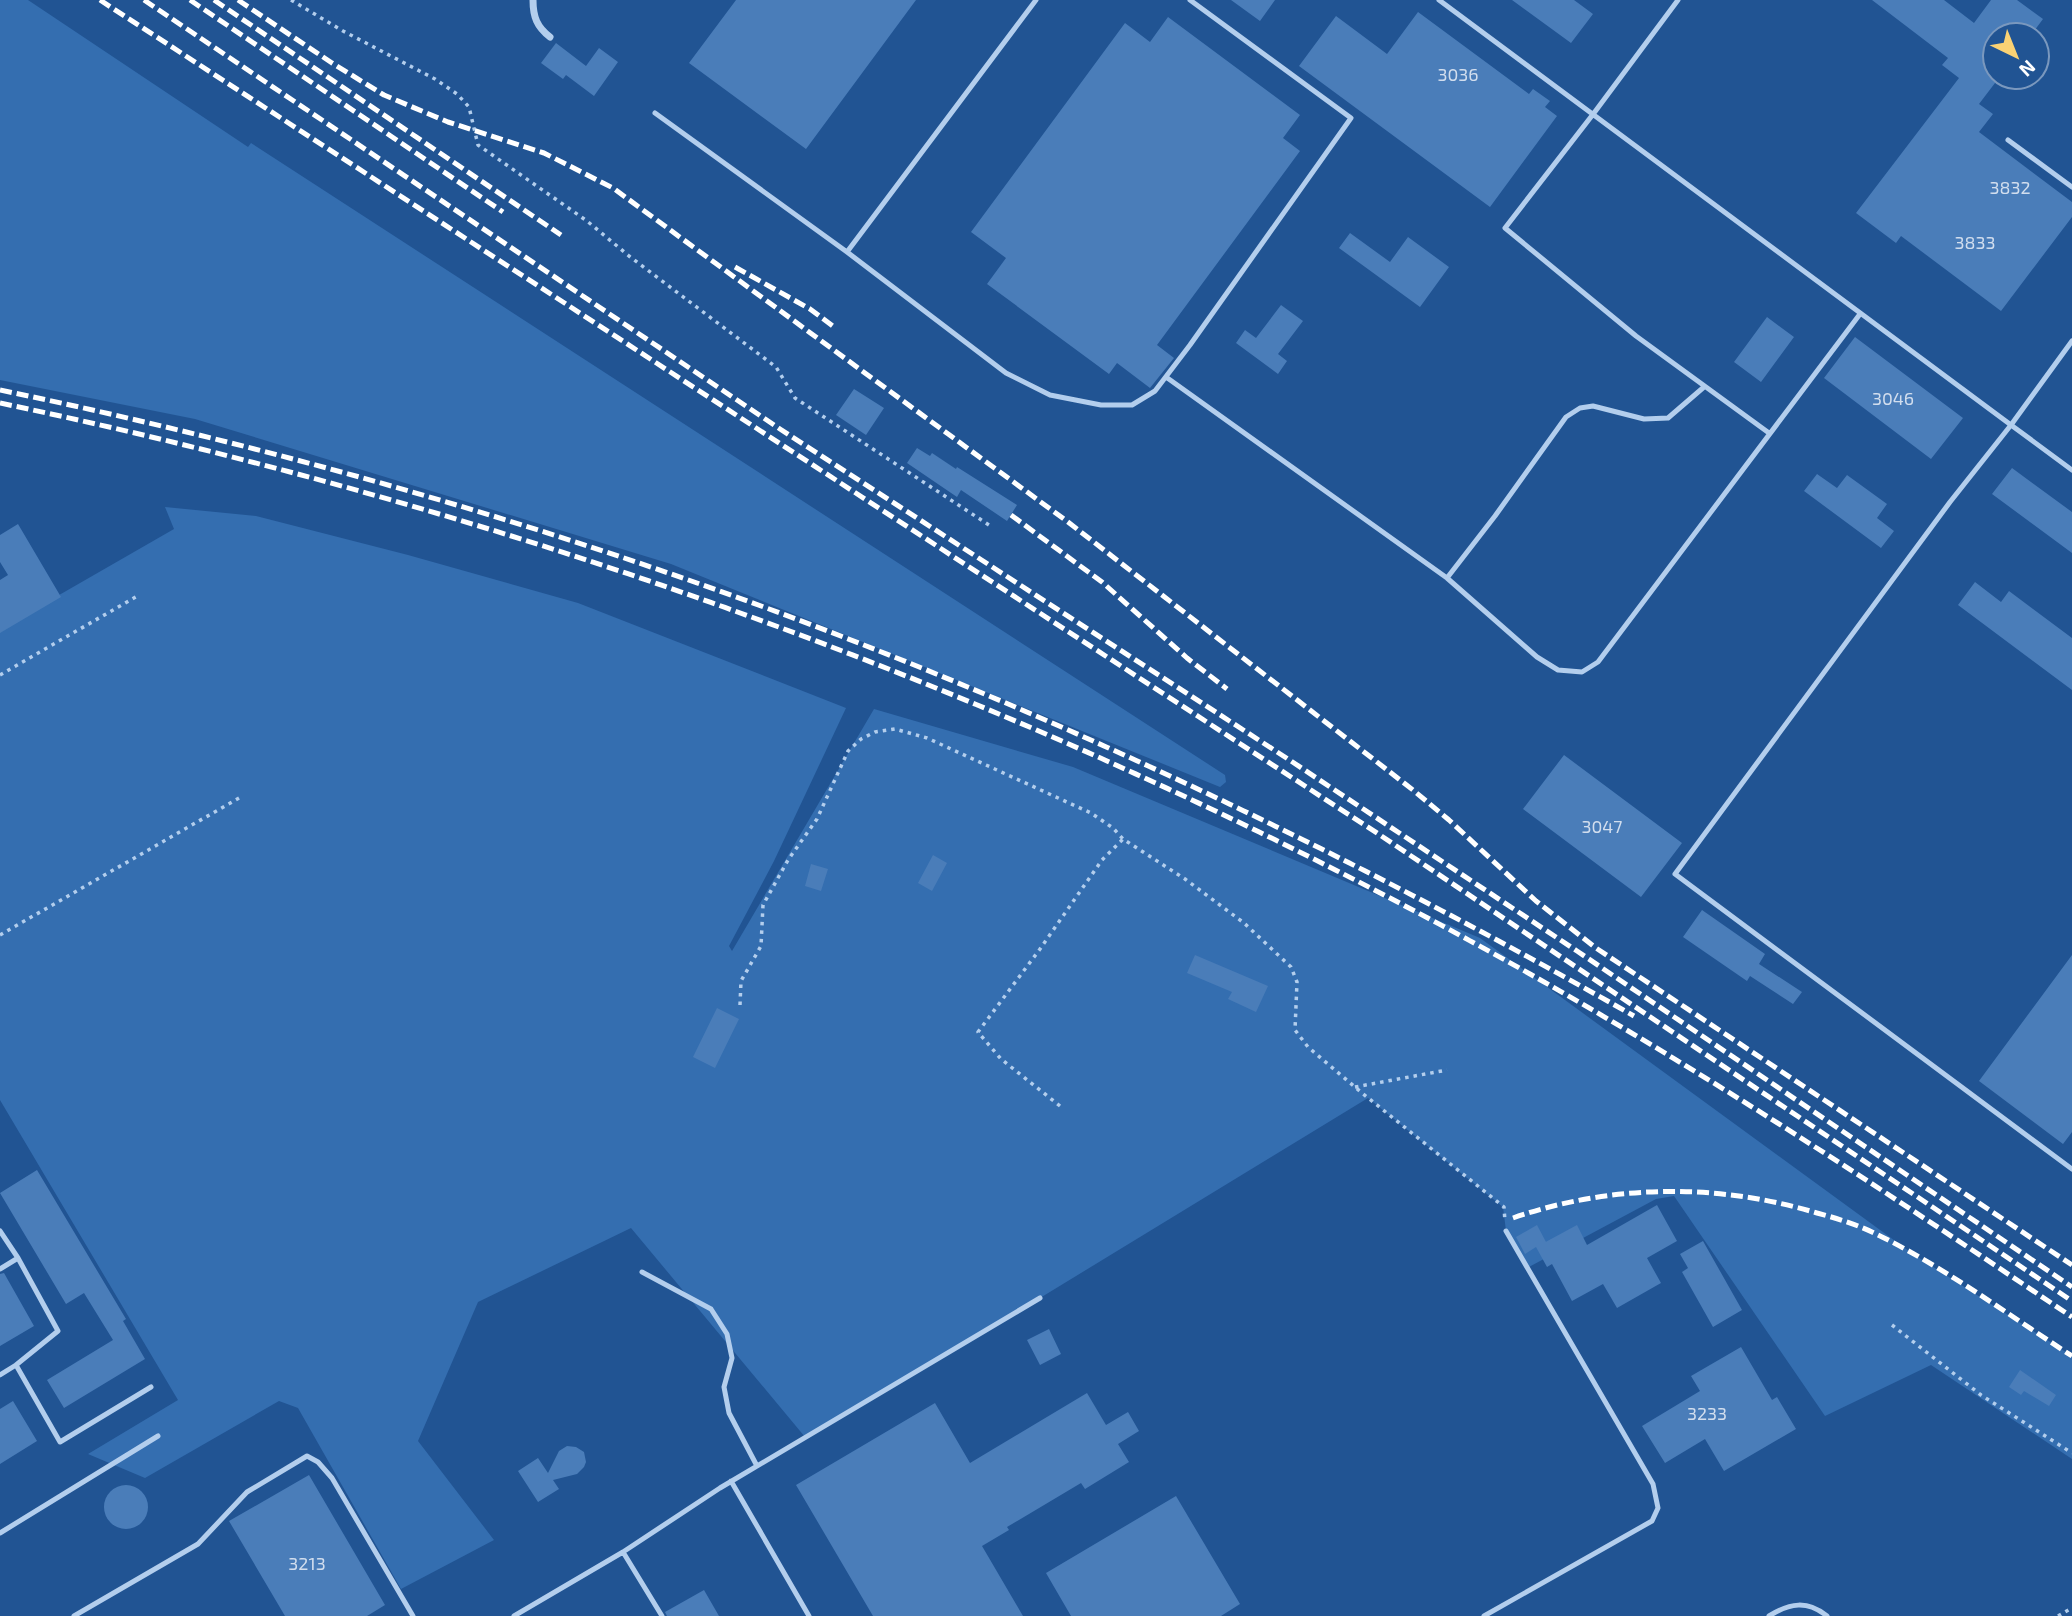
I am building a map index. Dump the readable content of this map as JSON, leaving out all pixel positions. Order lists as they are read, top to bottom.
{
  "house_numbers": [
    "3036",
    "3832",
    "3833",
    "3046",
    "3047",
    "3233",
    "3213"
  ],
  "north": "bottom right"
}
